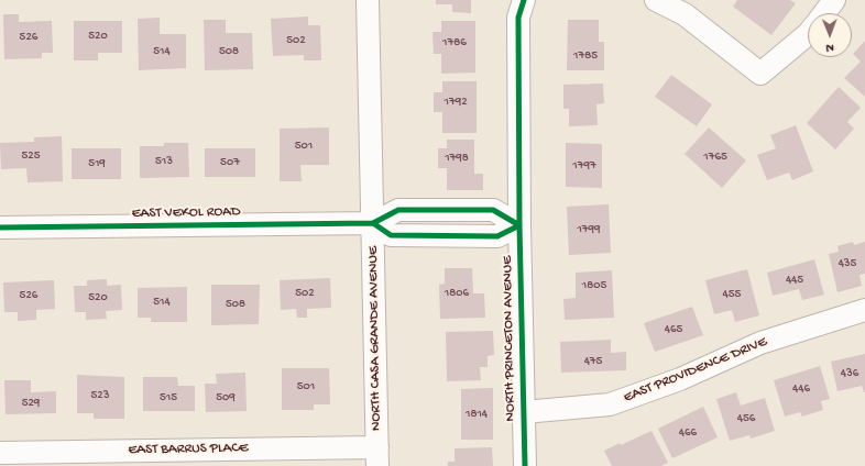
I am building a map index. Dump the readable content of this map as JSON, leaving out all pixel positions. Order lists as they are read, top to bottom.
{
  "streets": {
    "street": [
      "EAST VEKOL ROAD",
      "NORTH CASA GRANDE AVENUE",
      "NORTH PRINCETON AVENUE",
      "EAST PROVIDENCE DRIVE",
      "EAST BARRUS PLACE"
    ]
  },
  "crossings": [
    ["EAST VEKOL ROAD", "NORTH CASA GRANDE AVENUE"],
    ["NORTH CASA GRANDE AVENUE", "EAST BARRUS PLACE"],
    ["NORTH PRINCETON AVENUE", "EAST PROVIDENCE DRIVE"]
  ],
  "house_numbers": [
    "520",
    "526",
    "502",
    "1786",
    "514",
    "508",
    "1785",
    "1792",
    "501",
    "525",
    "1765",
    "1798",
    "513",
    "507",
    "519",
    "1797",
    "1799",
    "435",
    "445",
    "1805",
    "502",
    "1806",
    "455",
    "526",
    "520",
    "514",
    "508",
    "465",
    "475",
    "436",
    "501",
    "446",
    "523",
    "515",
    "509",
    "529",
    "1814",
    "456",
    "466"
  ],
  "north": "bottom"
}
